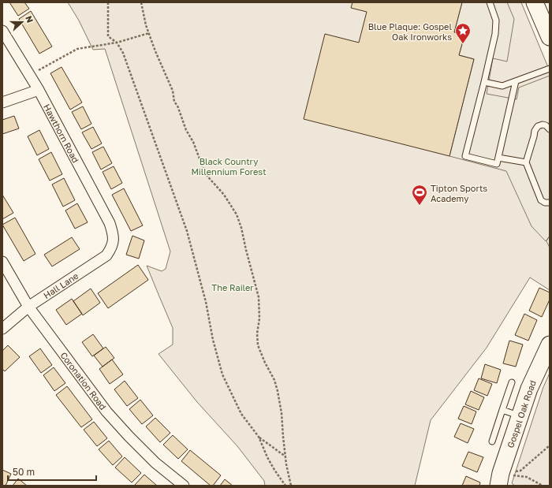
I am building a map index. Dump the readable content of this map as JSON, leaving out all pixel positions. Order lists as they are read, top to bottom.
{
  "streets": {
    "main road": ["Gospel Oak Road"],
    "street": ["Hawthorn Road", "Hall Lane", "Coronation Road"]
  },
  "crossings": [
    ["Hawthorn Road", "Hall Lane"],
    ["Hall Lane", "Coronation Road"]
  ],
  "parks": ["Black Country Millennium Forest", "The Railer"],
  "places": {
    "place": ["Blue Plaque: Gospel Oak Ironworks"],
    "sports": ["Tipton Sports Academy"]
  },
  "scale_bar": "50 m",
  "north": "right"
}
